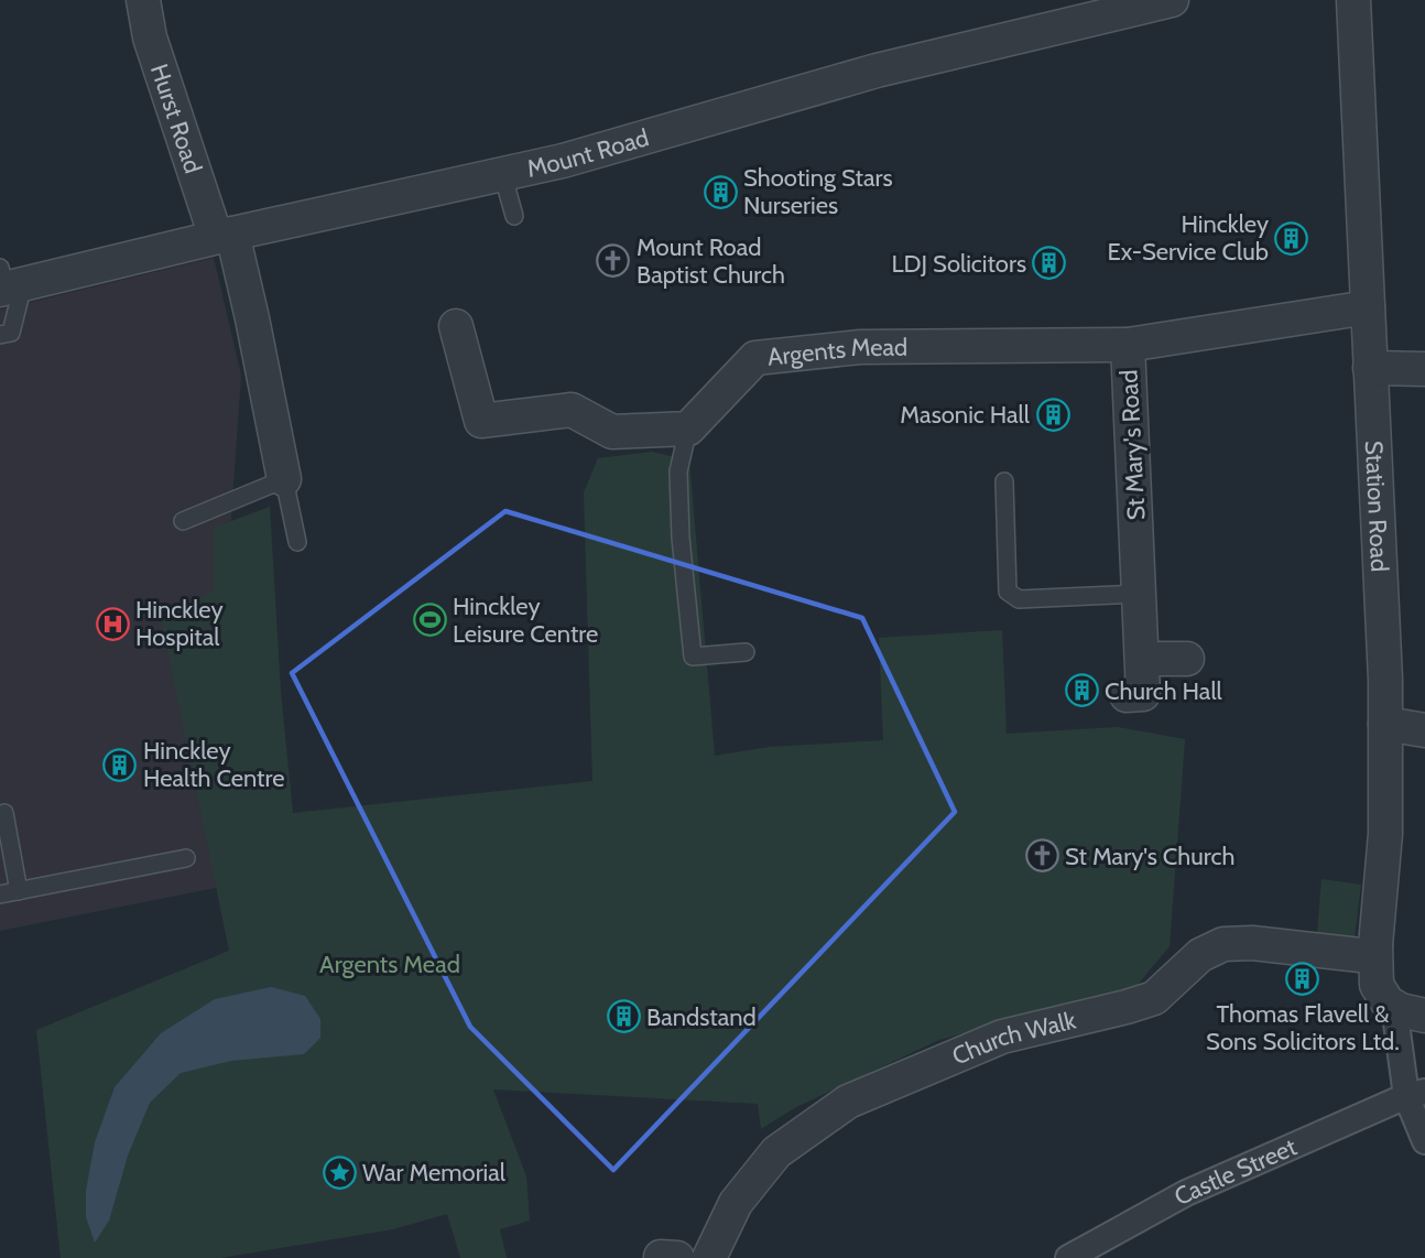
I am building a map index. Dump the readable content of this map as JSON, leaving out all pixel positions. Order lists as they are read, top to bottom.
{
  "streets": {
    "street": [
      "Hurst Road",
      "Mount Road",
      "Argents Mead",
      "St Mary's Road",
      "Station Road",
      "Church Walk",
      "Castle Street"
    ]
  },
  "crossings": [
    ["Hurst Road", "Mount Road"],
    ["Argents Mead", "St Mary's Road"],
    ["St Mary's Road", "Station Road"],
    ["Station Road", "Church Walk"]
  ],
  "parks": ["Argents Mead"],
  "places": {
    "building": [
      "Shooting Stars Nurseries",
      "Hinckley Ex-Service Club",
      "LDJ Solicitors",
      "Masonic Hall",
      "Church Hall",
      "Hinckley Health Centre",
      "Thomas Flavell & Sons Solicitors Ltd.",
      "Bandstand"
    ],
    "church": ["Mount Road Baptist Church", "St Mary's Church"],
    "sports": ["Hinckley Leisure Centre"],
    "hospital": ["Hinckley Hospital"],
    "place": ["War Memorial"]
  }
}
